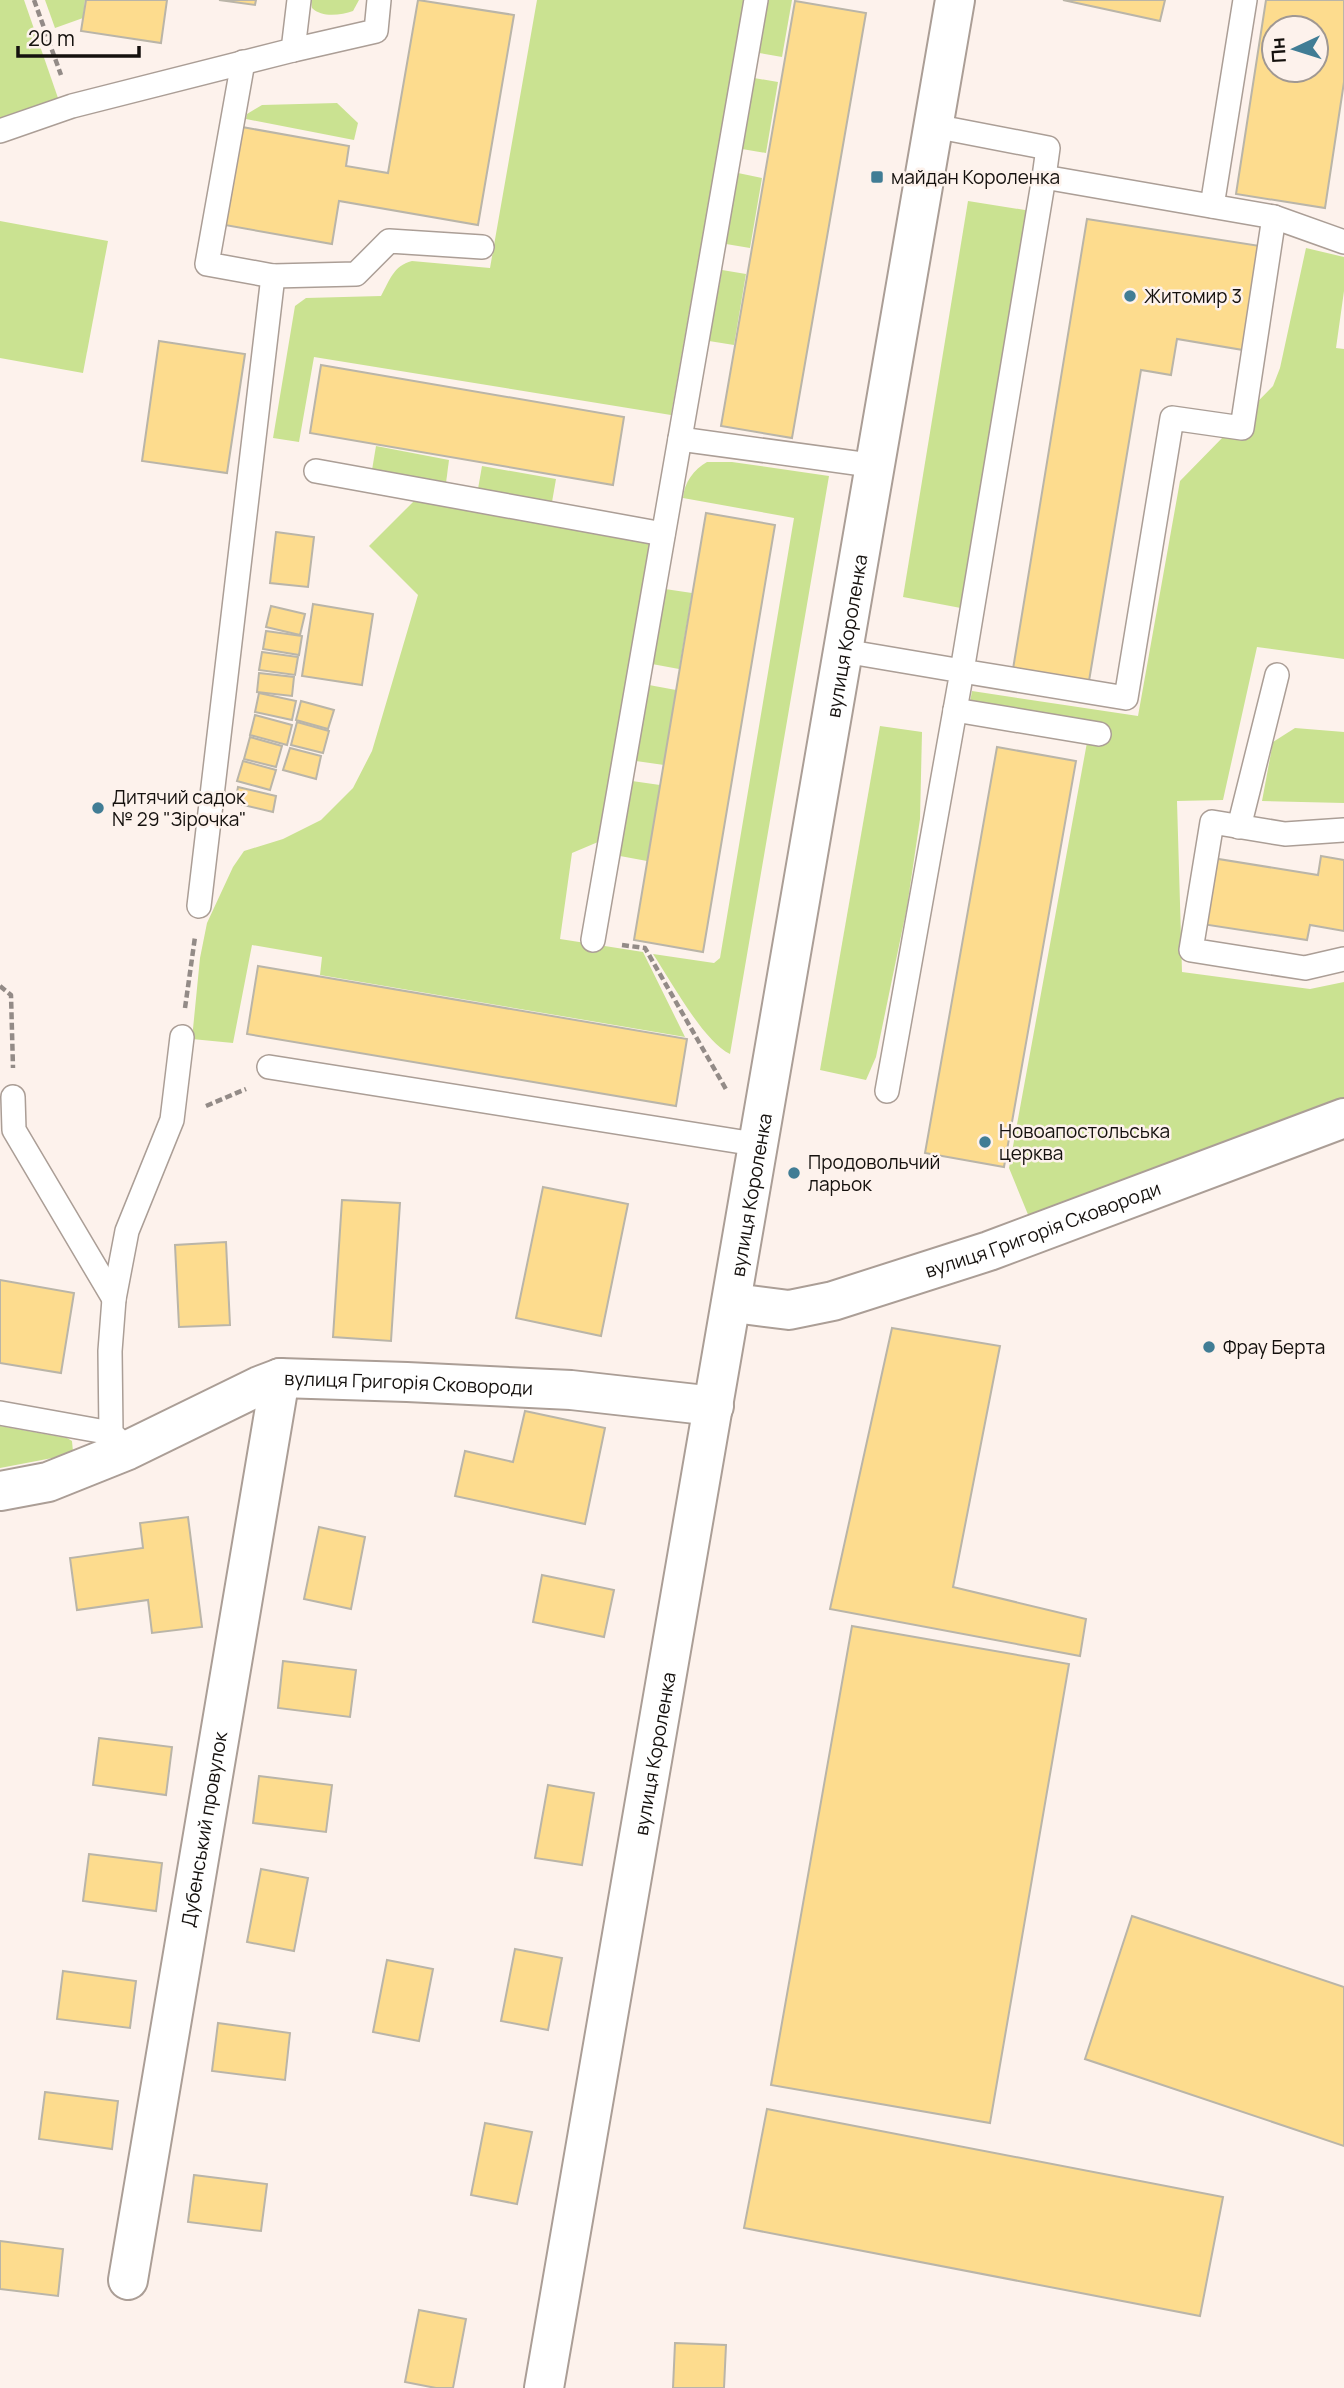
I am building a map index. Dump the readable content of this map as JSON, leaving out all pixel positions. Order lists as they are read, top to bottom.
{
  "streets": {
    "street": ["вулиця Короленка", "вулиця Григорія Сковороди", "Дубенський провулок"]
  },
  "crossings": [
    ["вулиця Короленка", "вулиця Григорія Сковороди"],
    ["вулиця Григорія Сковороди", "Дубенський провулок"]
  ],
  "places": {
    "transit": ["майдан Короленка"],
    "other": [
      "Житомир 3",
      "Дитячий садок № 29 \"Зірочка\"",
      "Новоапостольська церква",
      "Продовольчий ларьок",
      "Фрау Берта"
    ]
  },
  "scale_bar": "20 m",
  "north": "left"
}
